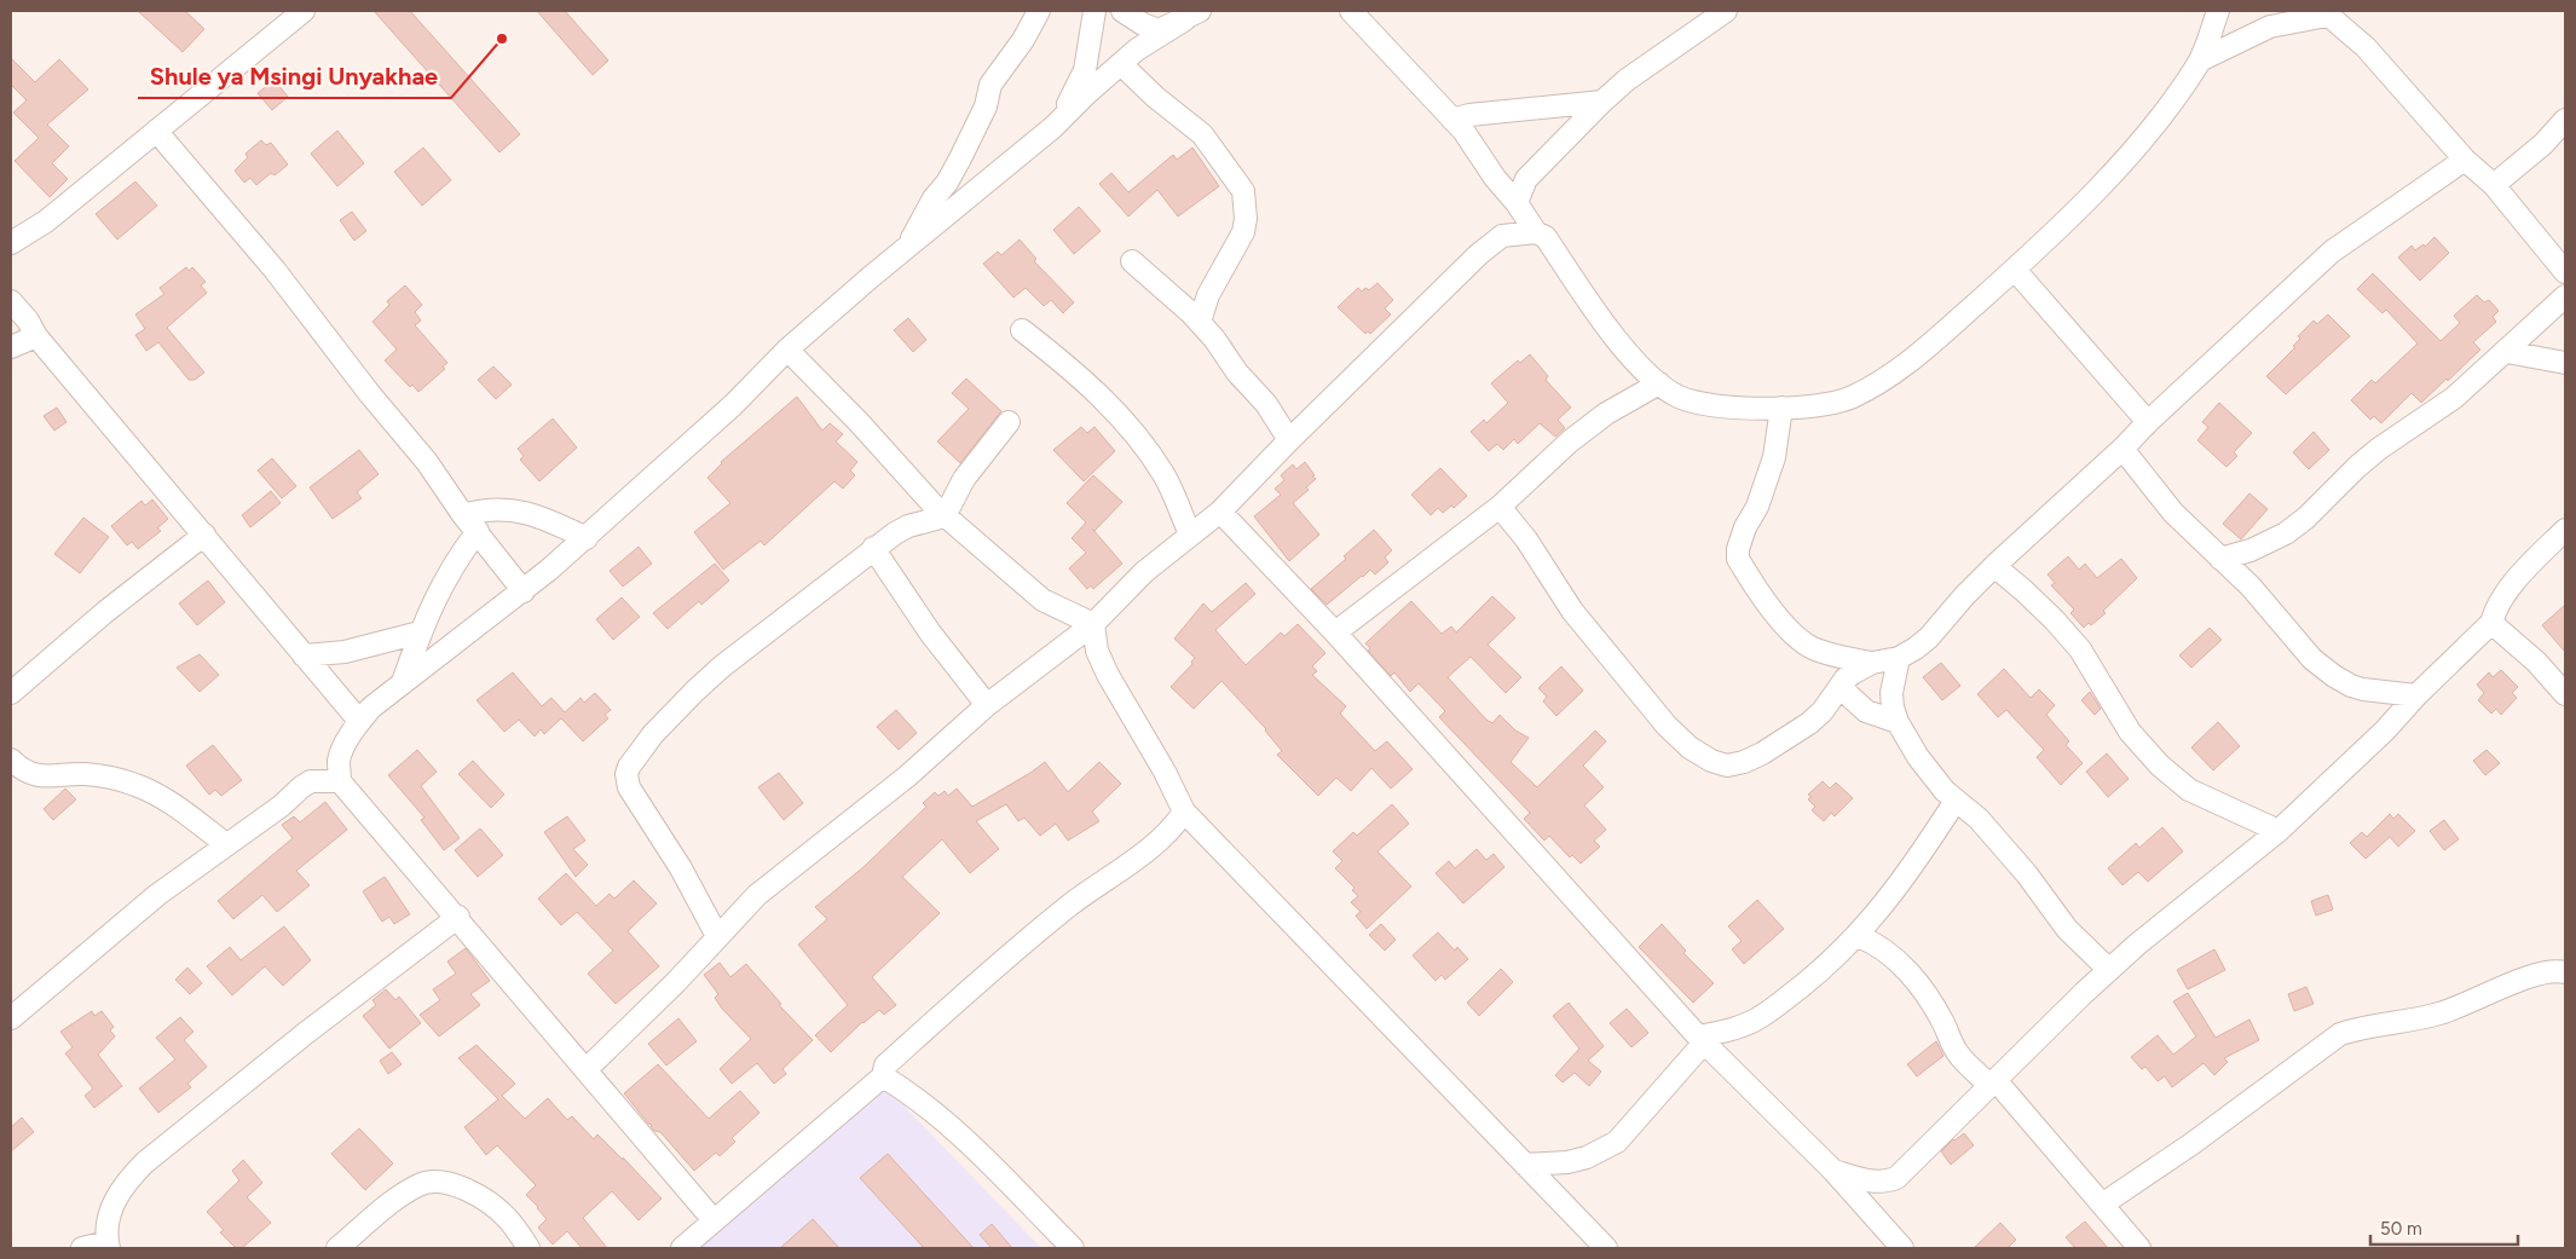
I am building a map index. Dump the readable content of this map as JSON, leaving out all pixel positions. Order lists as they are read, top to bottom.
{
  "places": ["Shule ya Msingi Unyakhae"],
  "scale_bar": "50 m"
}
